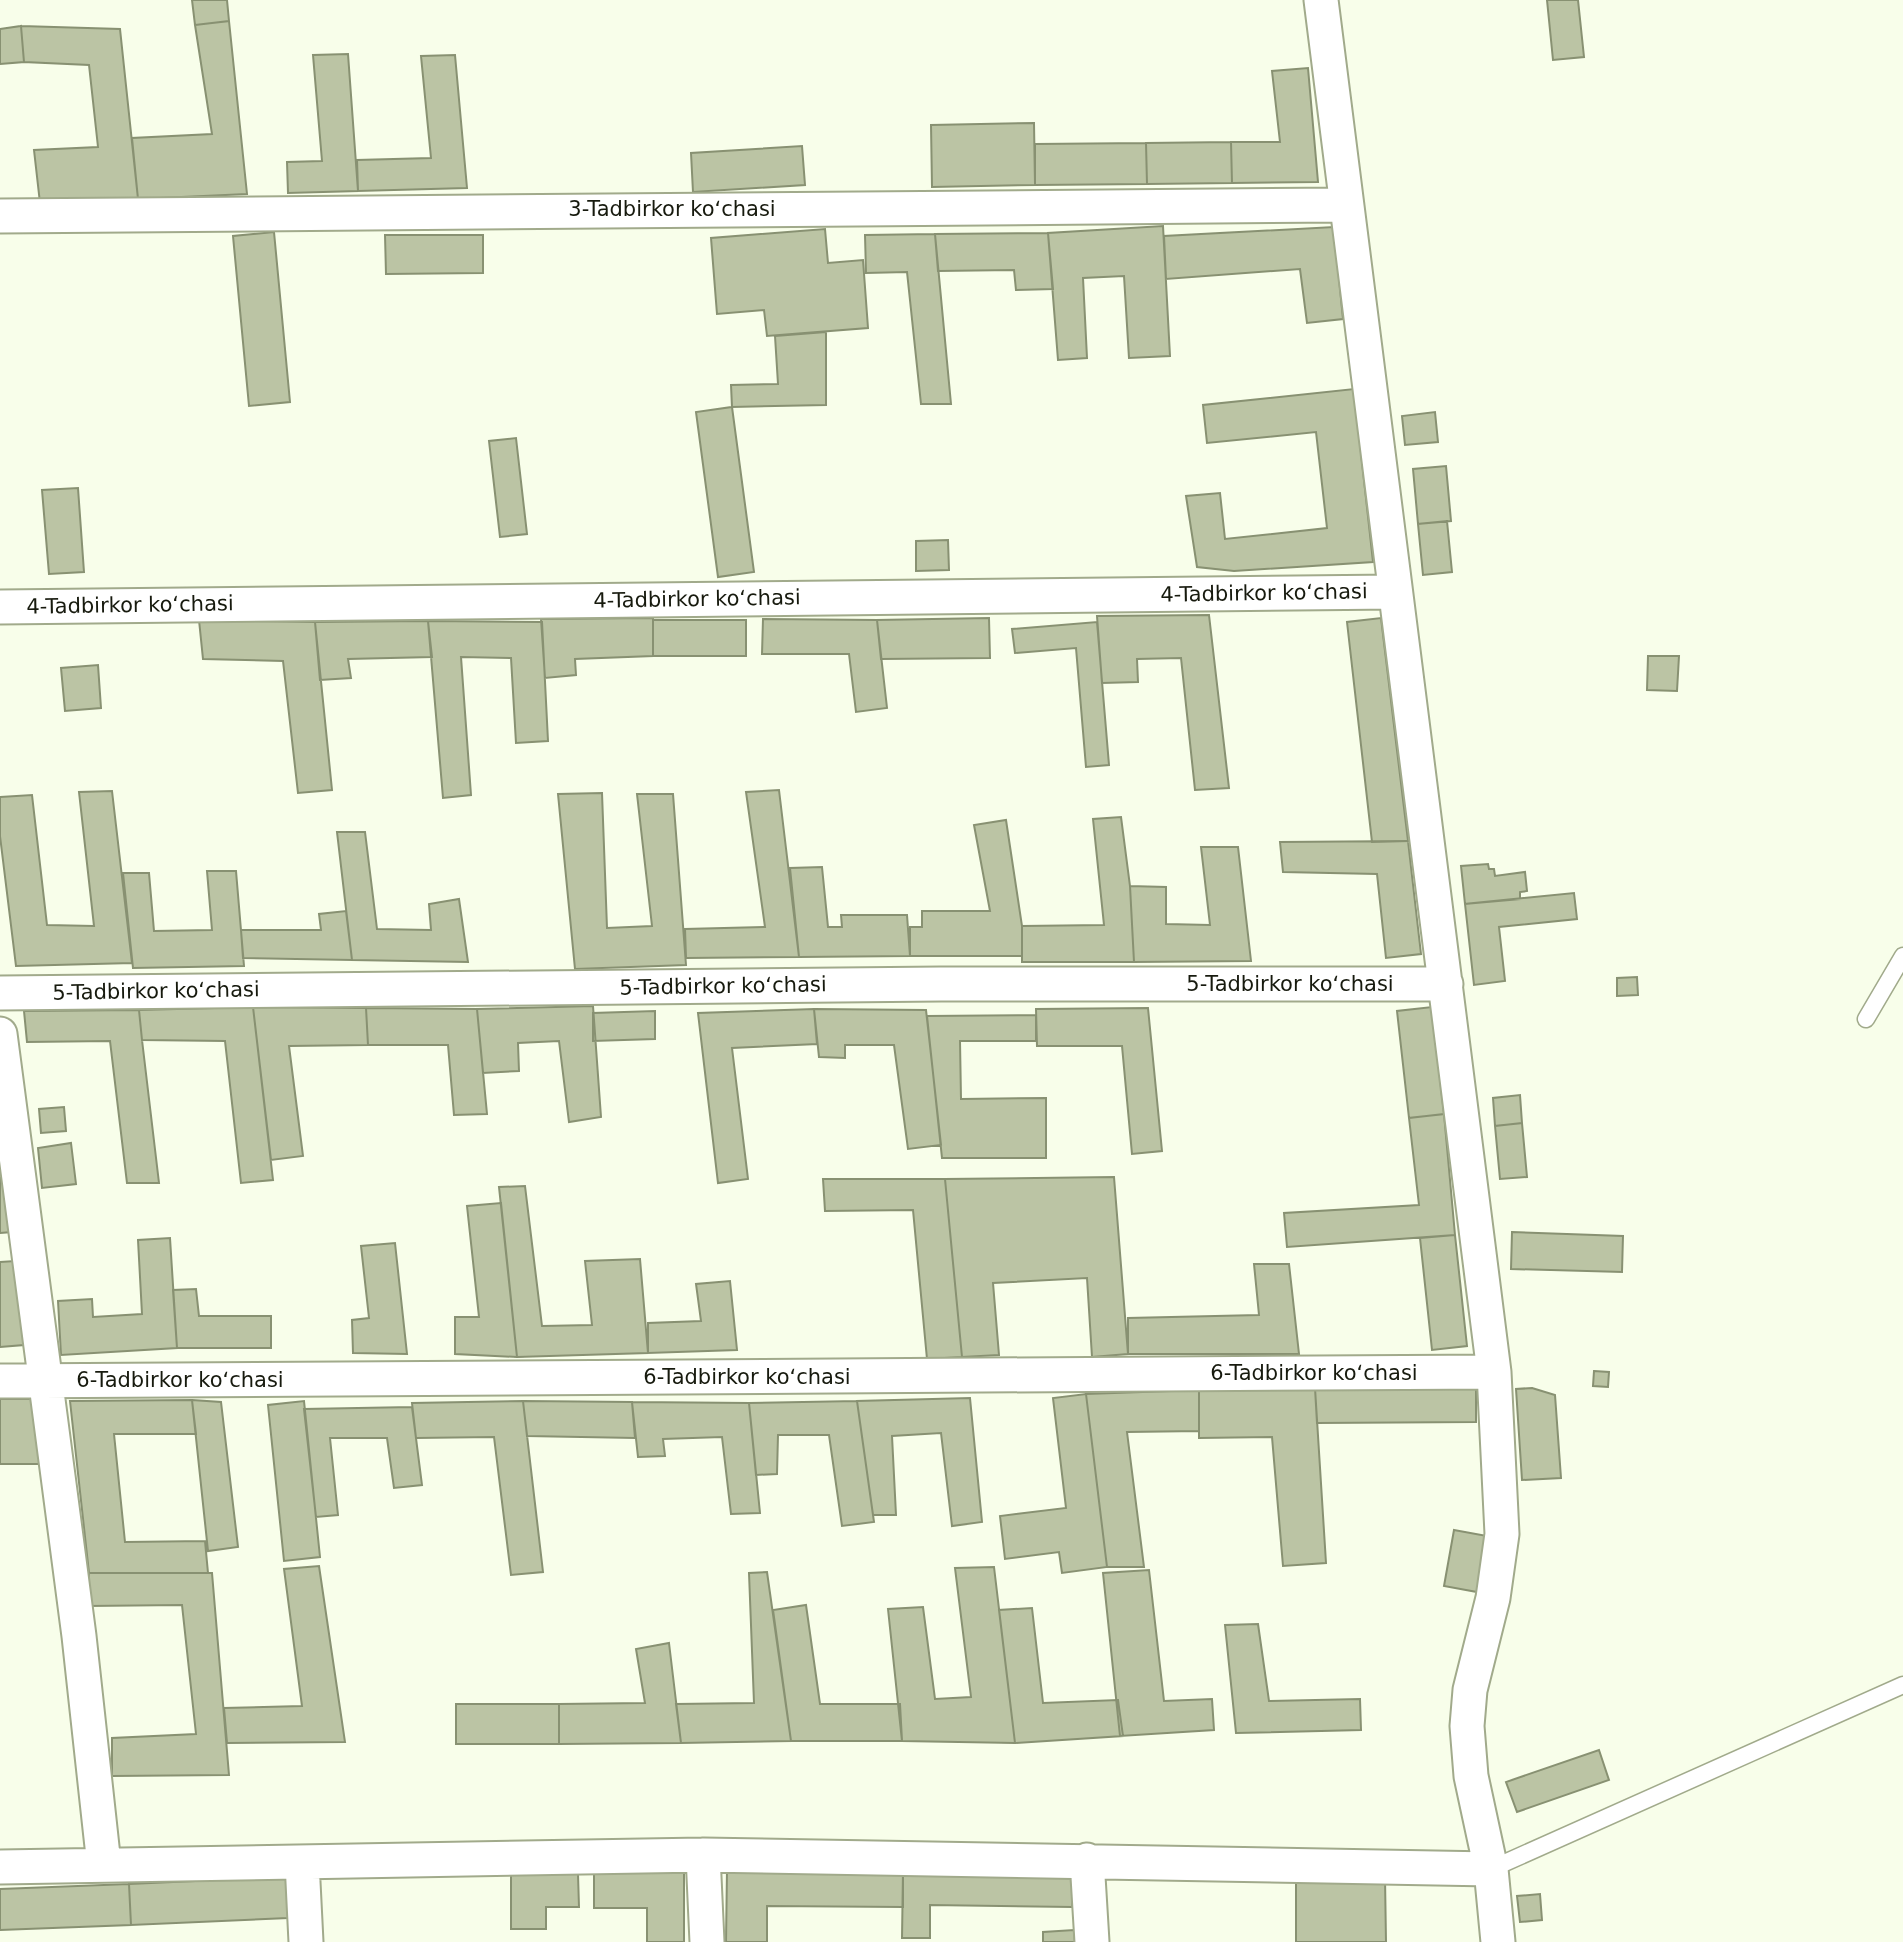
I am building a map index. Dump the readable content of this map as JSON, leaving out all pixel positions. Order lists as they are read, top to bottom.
{
  "streets": {
    "street": [
      "3-Tadbirkor koʻchasi",
      "4-Tadbirkor koʻchasi",
      "5-Tadbirkor koʻchasi",
      "6-Tadbirkor koʻchasi"
    ]
  }
}
